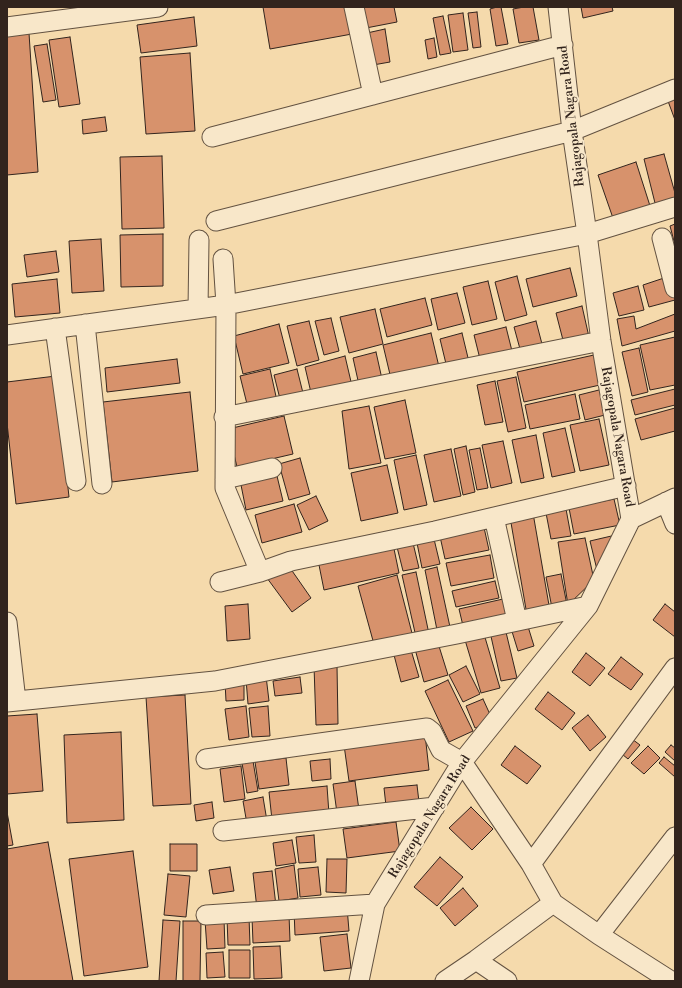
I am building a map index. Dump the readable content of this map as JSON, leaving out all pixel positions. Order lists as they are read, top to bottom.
{
  "streets": {
    "street": ["Rajagopala Nagara Road"]
  }
}
